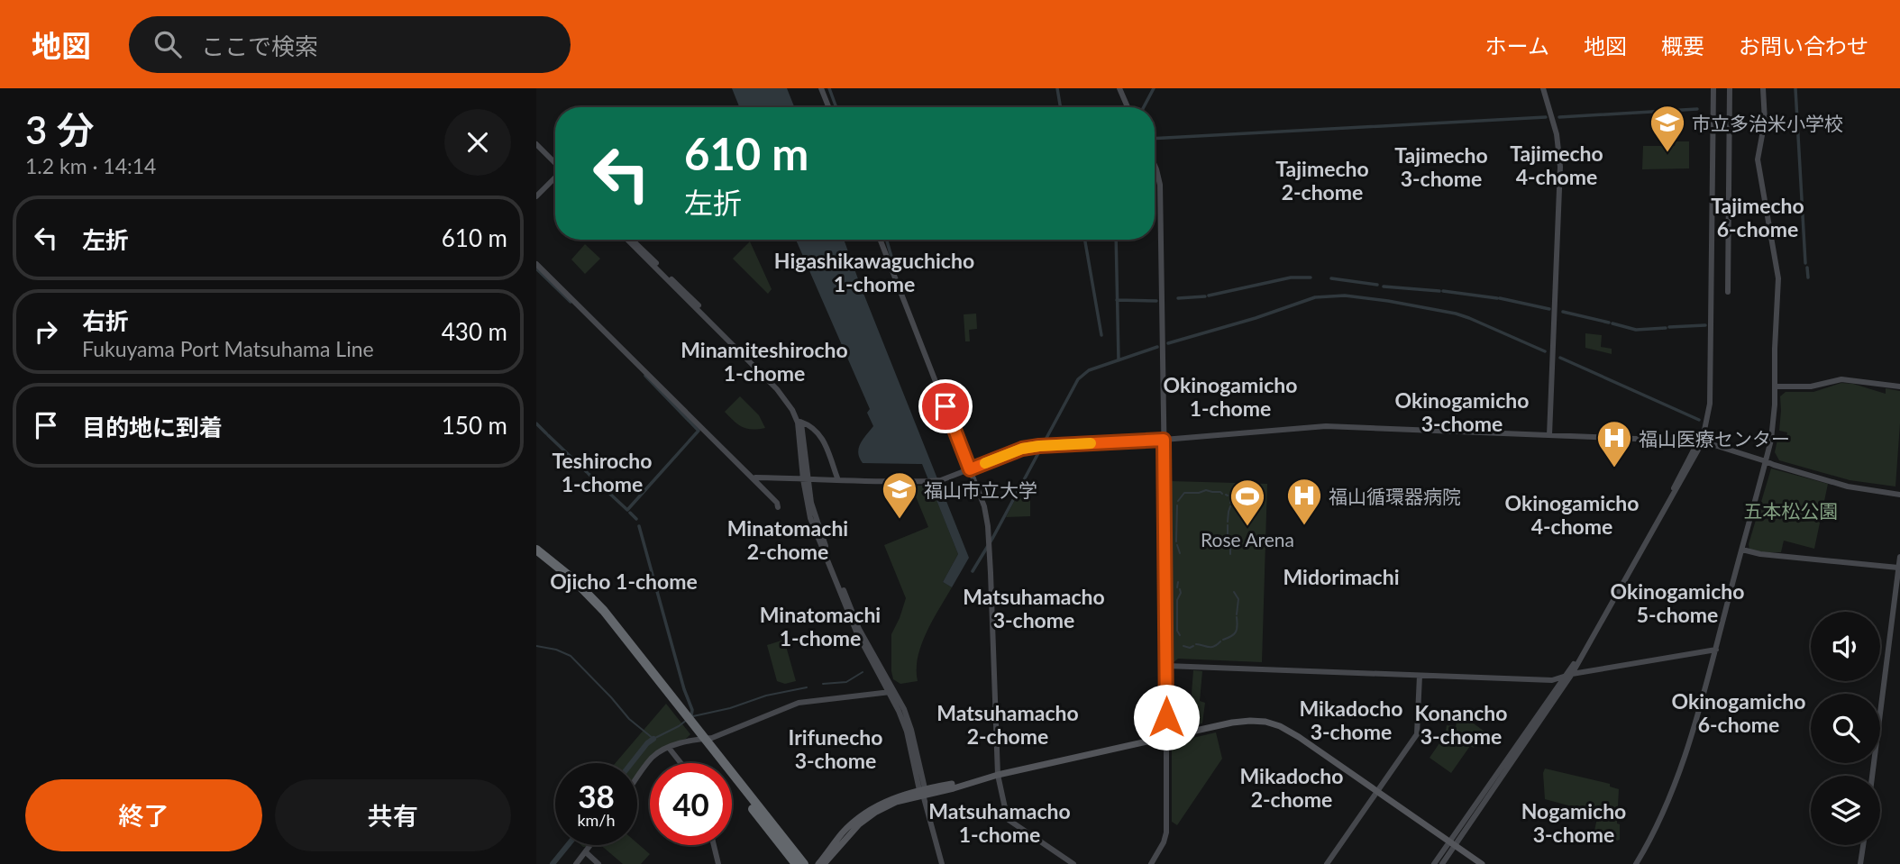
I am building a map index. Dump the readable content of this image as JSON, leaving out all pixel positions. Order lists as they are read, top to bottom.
{
  "districts": [
    "Tajimecho 4-chome",
    "Tajimecho 3-chome",
    "Tajimecho 2-chome",
    "Tajimecho 6-chome",
    "Higashikawaguchicho 1-chome",
    "Minamiteshirocho 1-chome",
    "Okinogamicho 1-chome",
    "Okinogamicho 3-chome",
    "Teshirocho 1-chome",
    "Okinogamicho 4-chome",
    "Minatomachi 2-chome",
    "Midorimachi",
    "Ojicho 1-chome",
    "Okinogamicho 5-chome",
    "Matsuhamacho 3-chome",
    "Minatomachi 1-chome",
    "Okinogamicho 6-chome",
    "Mikadocho 3-chome",
    "Matsuhamacho 2-chome",
    "Konancho 3-chome",
    "Irifunecho 3-chome",
    "Mikadocho 2-chome",
    "Matsuhamacho 1-chome",
    "Nogamicho 3-chome"
  ],
  "parks": ["五本松公園"],
  "places": {
    "school or university": ["市立多治米小学校", "福山市立大学"],
    "hospital": ["福山医療センター", "福山循環器病院"],
    "sports": ["Rose Arena"]
  },
  "page": {
    "header": "地図",
    "search": "ここで検索",
    "nav": [
      "ホーム",
      "地図",
      "概要",
      "お問い合わせ"
    ],
    "heading": ["3 分", "1.2 km · 14:14"],
    "turn": ["610 m", "左折"],
    "list": [
      {
        "name": "左折",
        "value": "610 m"
      },
      {
        "name": "右折",
        "note": "Fukuyama Port Matsuhama Line",
        "value": "430 m"
      },
      {
        "name": "目的地に到着",
        "value": "150 m"
      }
    ],
    "speed": "38 km/h",
    "limit": "40",
    "buttons": ["終了", "共有"]
  }
}
